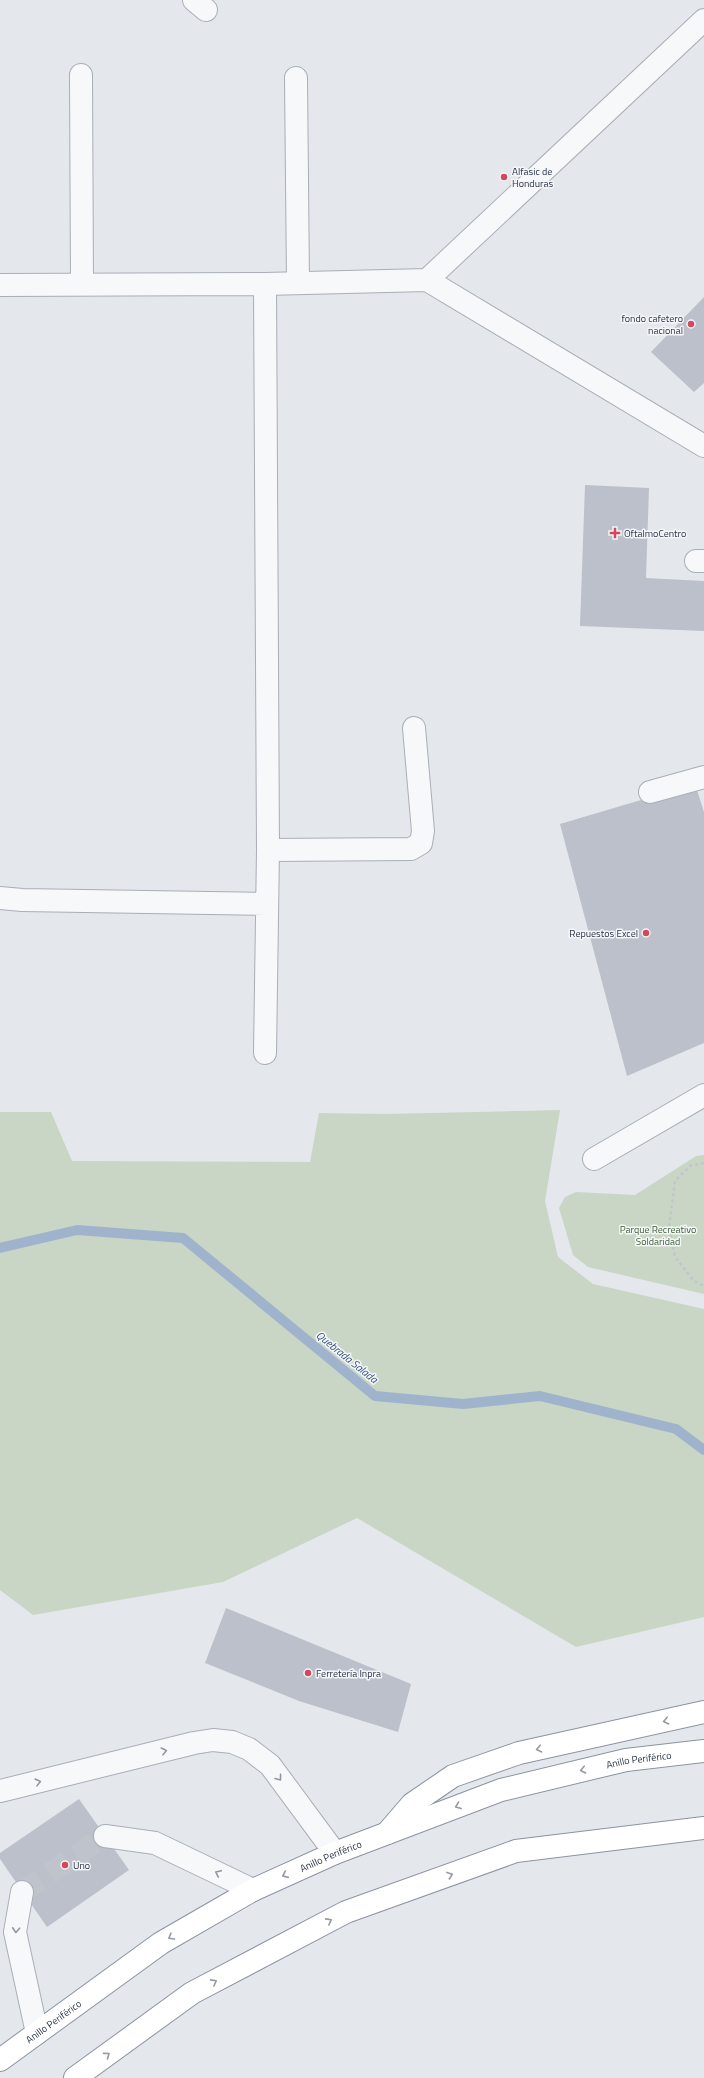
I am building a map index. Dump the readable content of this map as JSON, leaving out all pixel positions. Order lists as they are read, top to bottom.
{
  "streets": {
    "highway": ["Anillo Periférico"]
  },
  "water": ["Quebrada Salada"],
  "parks": ["Parque Recreativo Soldaridad"],
  "places": {
    "other": [
      "Alfasic de Honduras",
      "fondo cafetero nacional",
      "Repuestos Excel",
      "Ferretería Inpra",
      "Uno"
    ],
    "health": ["OftalmoCentro"]
  }
}
